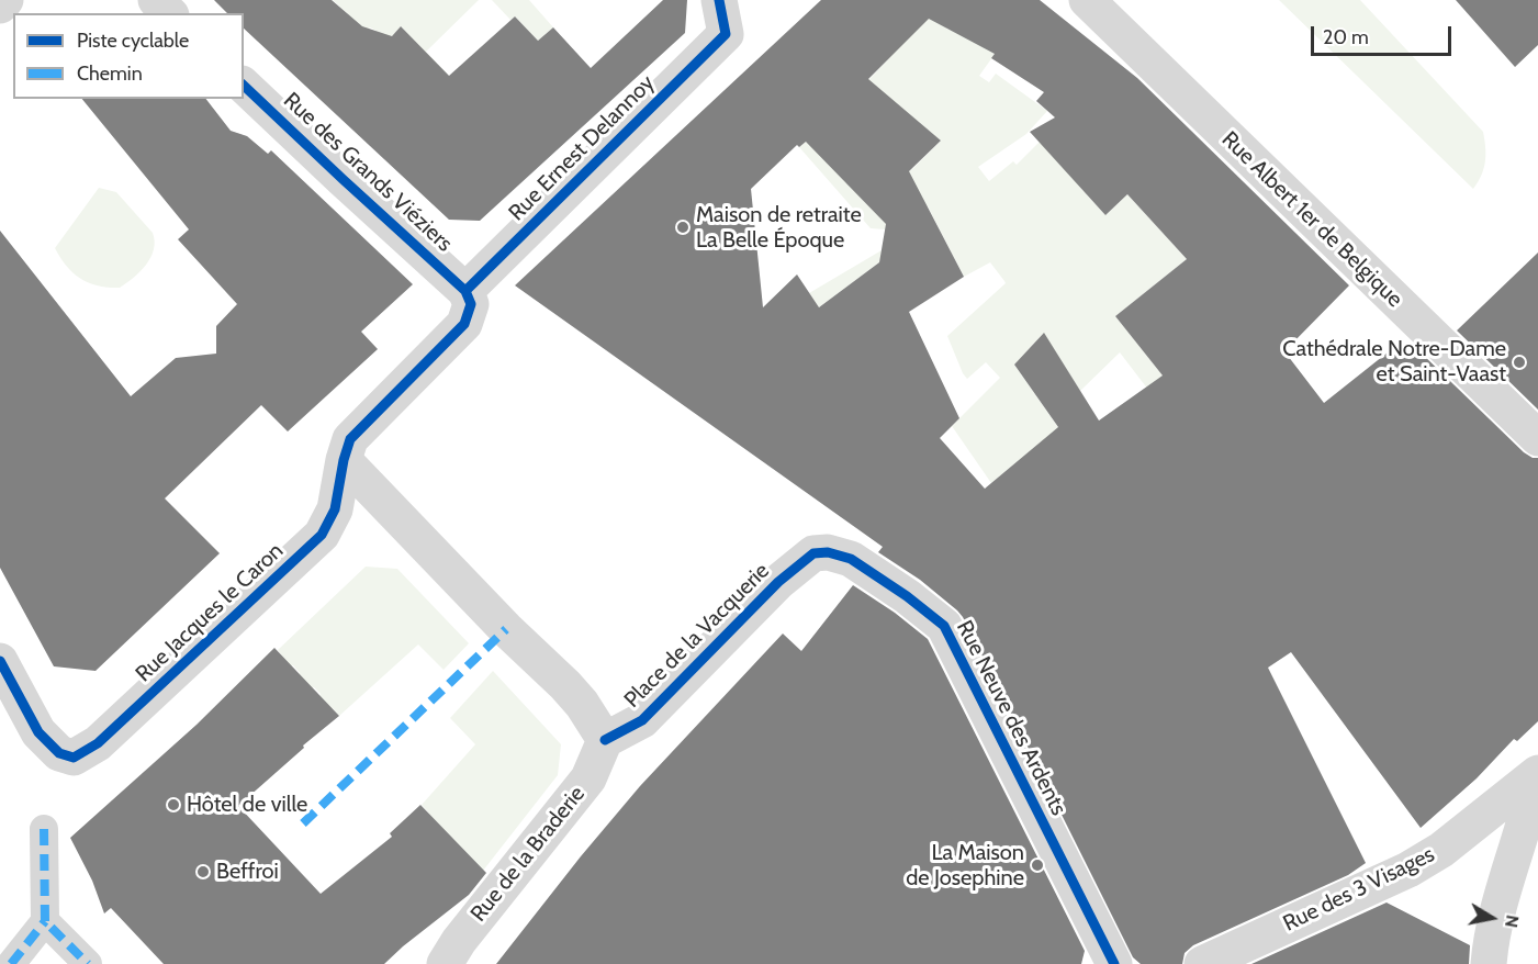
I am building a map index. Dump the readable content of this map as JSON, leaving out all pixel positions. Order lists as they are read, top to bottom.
{
  "streets": {
    "street": [
      "Rue Ernest Delannoy",
      "Rue des Grands Viéziers",
      "Rue Albert 1er de Belgique",
      "Rue Jacques le Caron",
      "Place de la Vacquerie",
      "Rue Neuve des Ardents",
      "Rue de la Braderie",
      "Rue des 3 Visages"
    ]
  },
  "crossings": [
    ["Rue Ernest Delannoy", "Rue des Grands Viéziers"],
    ["Place de la Vacquerie", "Rue Neuve des Ardents"],
    ["Place de la Vacquerie", "Rue de la Braderie"]
  ],
  "places": [
    "Maison de retraite La Belle Époque",
    "Cathédrale Notre-Dame et Saint-Vaast",
    "Hôtel de ville",
    "La Maison de Josephine",
    "Beffroi"
  ],
  "legend": ["Piste cyclable", "Chemin"],
  "scale_bar": "20 m",
  "north": "right"
}
